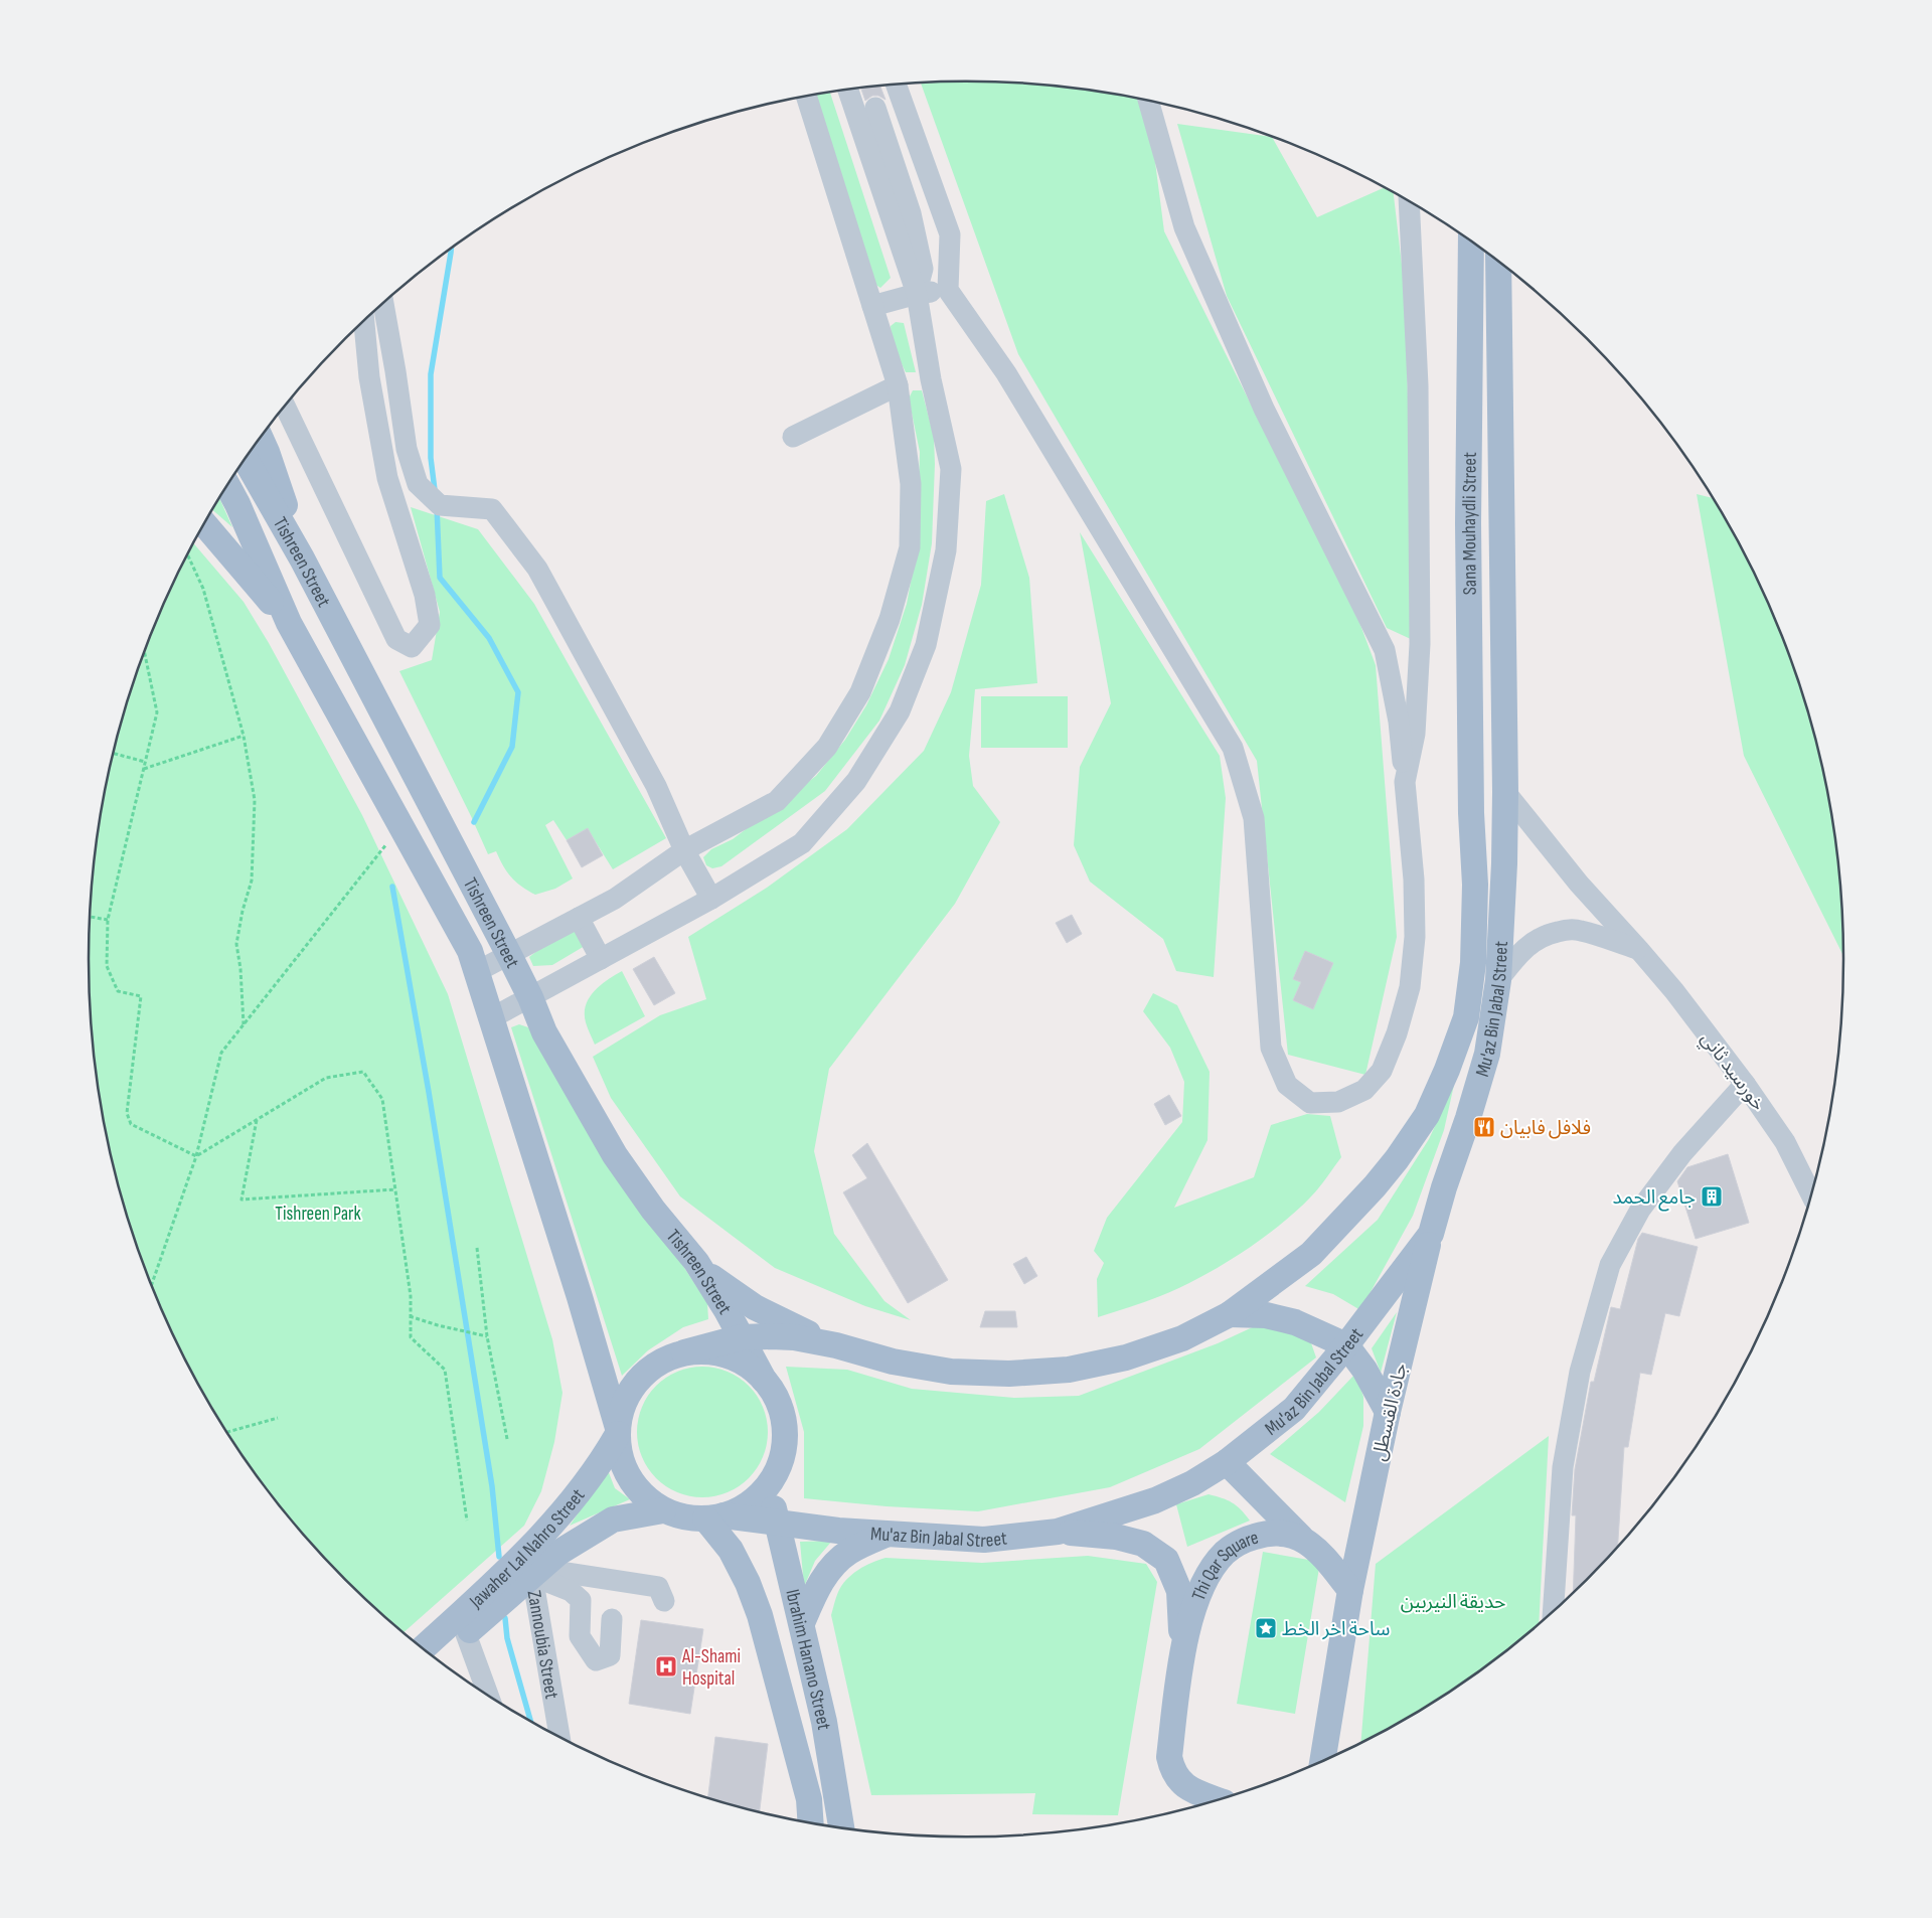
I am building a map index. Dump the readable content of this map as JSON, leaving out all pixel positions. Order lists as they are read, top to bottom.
{
  "streets": {
    "main road": [
      "Sana Mouhaydli Street",
      "Tishreen Street",
      "Mu'az Bin Jabal Street",
      "جادة القسطل",
      "Jawaher Lal Nahro Street",
      "Thi Qar Square",
      "Ibrahim Hanano Street"
    ],
    "street": ["خورسيد ثاني", "Zannoubia Street"]
  },
  "crossings": [
    ["Sana Mouhaydli Street", "Mu'az Bin Jabal Street"],
    ["Sana Mouhaydli Street", "خورسيد ثاني"],
    ["Tishreen Street", "Mu'az Bin Jabal Street"],
    ["Tishreen Street", "Jawaher Lal Nahro Street"],
    ["Tishreen Street", "Ibrahim Hanano Street"],
    ["Mu'az Bin Jabal Street", "خورسيد ثاني"],
    ["Mu'az Bin Jabal Street", "جادة القسطل"],
    ["Mu'az Bin Jabal Street", "Jawaher Lal Nahro Street"],
    ["Mu'az Bin Jabal Street", "Ibrahim Hanano Street"],
    ["Jawaher Lal Nahro Street", "Zannoubia Street"],
    ["Jawaher Lal Nahro Street", "Ibrahim Hanano Street"]
  ],
  "parks": ["Tishreen Park", "حديقة النيربين"],
  "places": {
    "restaurant": ["فلافل فابيان"],
    "building": ["جامع الحمد"],
    "place": ["ساحة اخر الخط"],
    "hospital": ["Al-Shami Hospital"]
  }
}
